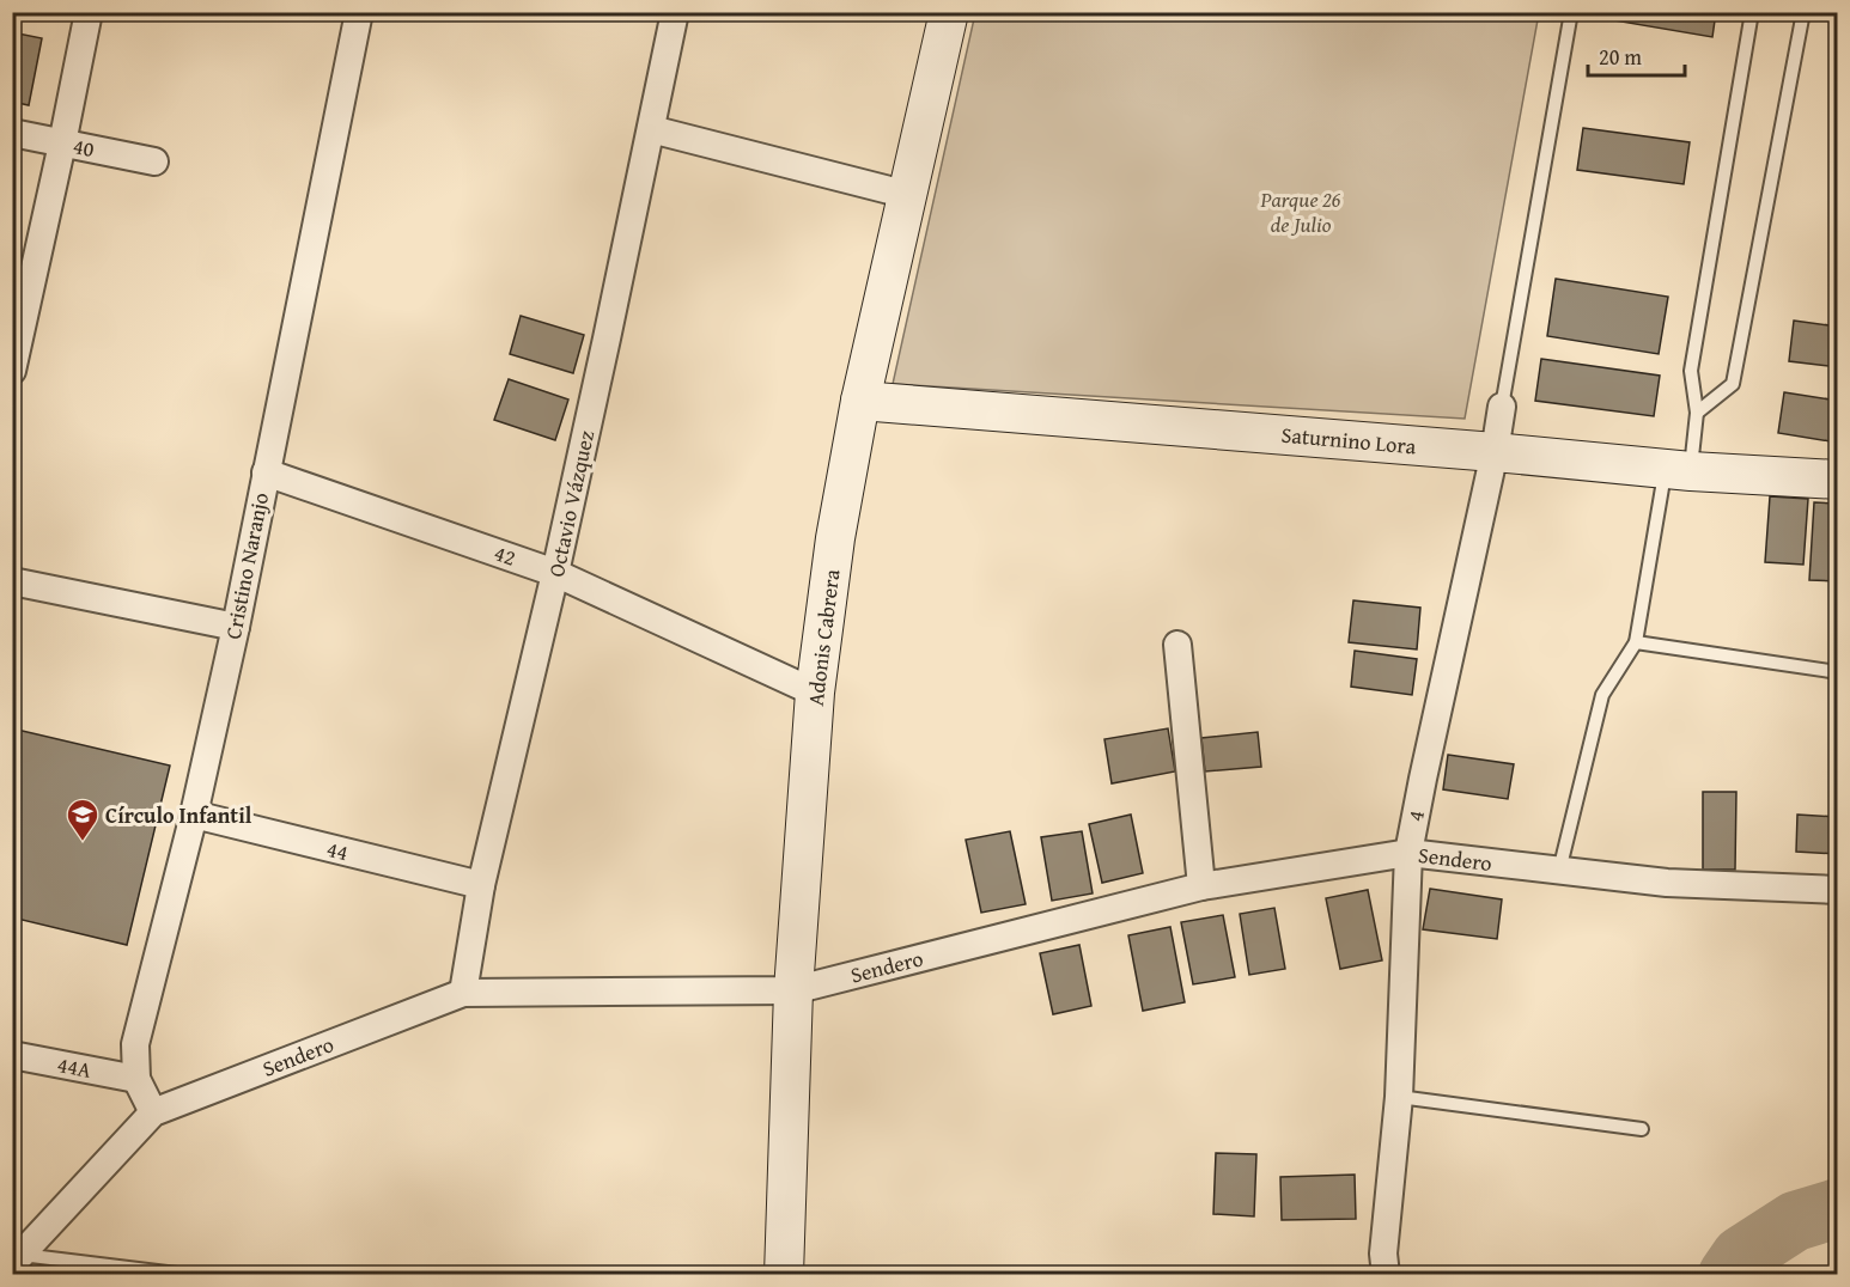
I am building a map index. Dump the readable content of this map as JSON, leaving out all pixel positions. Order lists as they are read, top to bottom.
{
  "streets": {
    "street": [
      "40",
      "Saturnino Lora",
      "Octavio Vázquez",
      "42",
      "Cristino Naranjo",
      "Adonis Cabrera",
      "4",
      "44",
      "Sendero",
      "44A"
    ]
  },
  "crossings": [
    ["Saturnino Lora", "Adonis Cabrera"],
    ["Saturnino Lora", "4"],
    ["Octavio Vázquez", "42"],
    ["Octavio Vázquez", "44"],
    ["Octavio Vázquez", "Sendero"],
    ["42", "Cristino Naranjo"],
    ["42", "Adonis Cabrera"],
    ["Cristino Naranjo", "44"],
    ["Cristino Naranjo", "Sendero"],
    ["Cristino Naranjo", "44A"],
    ["Adonis Cabrera", "Sendero"],
    ["4", "Sendero"]
  ],
  "parks": ["Parque 26 de Julio"],
  "places": {
    "school or university": ["Círculo Infantil"]
  },
  "scale_bar": "20 m"
}
